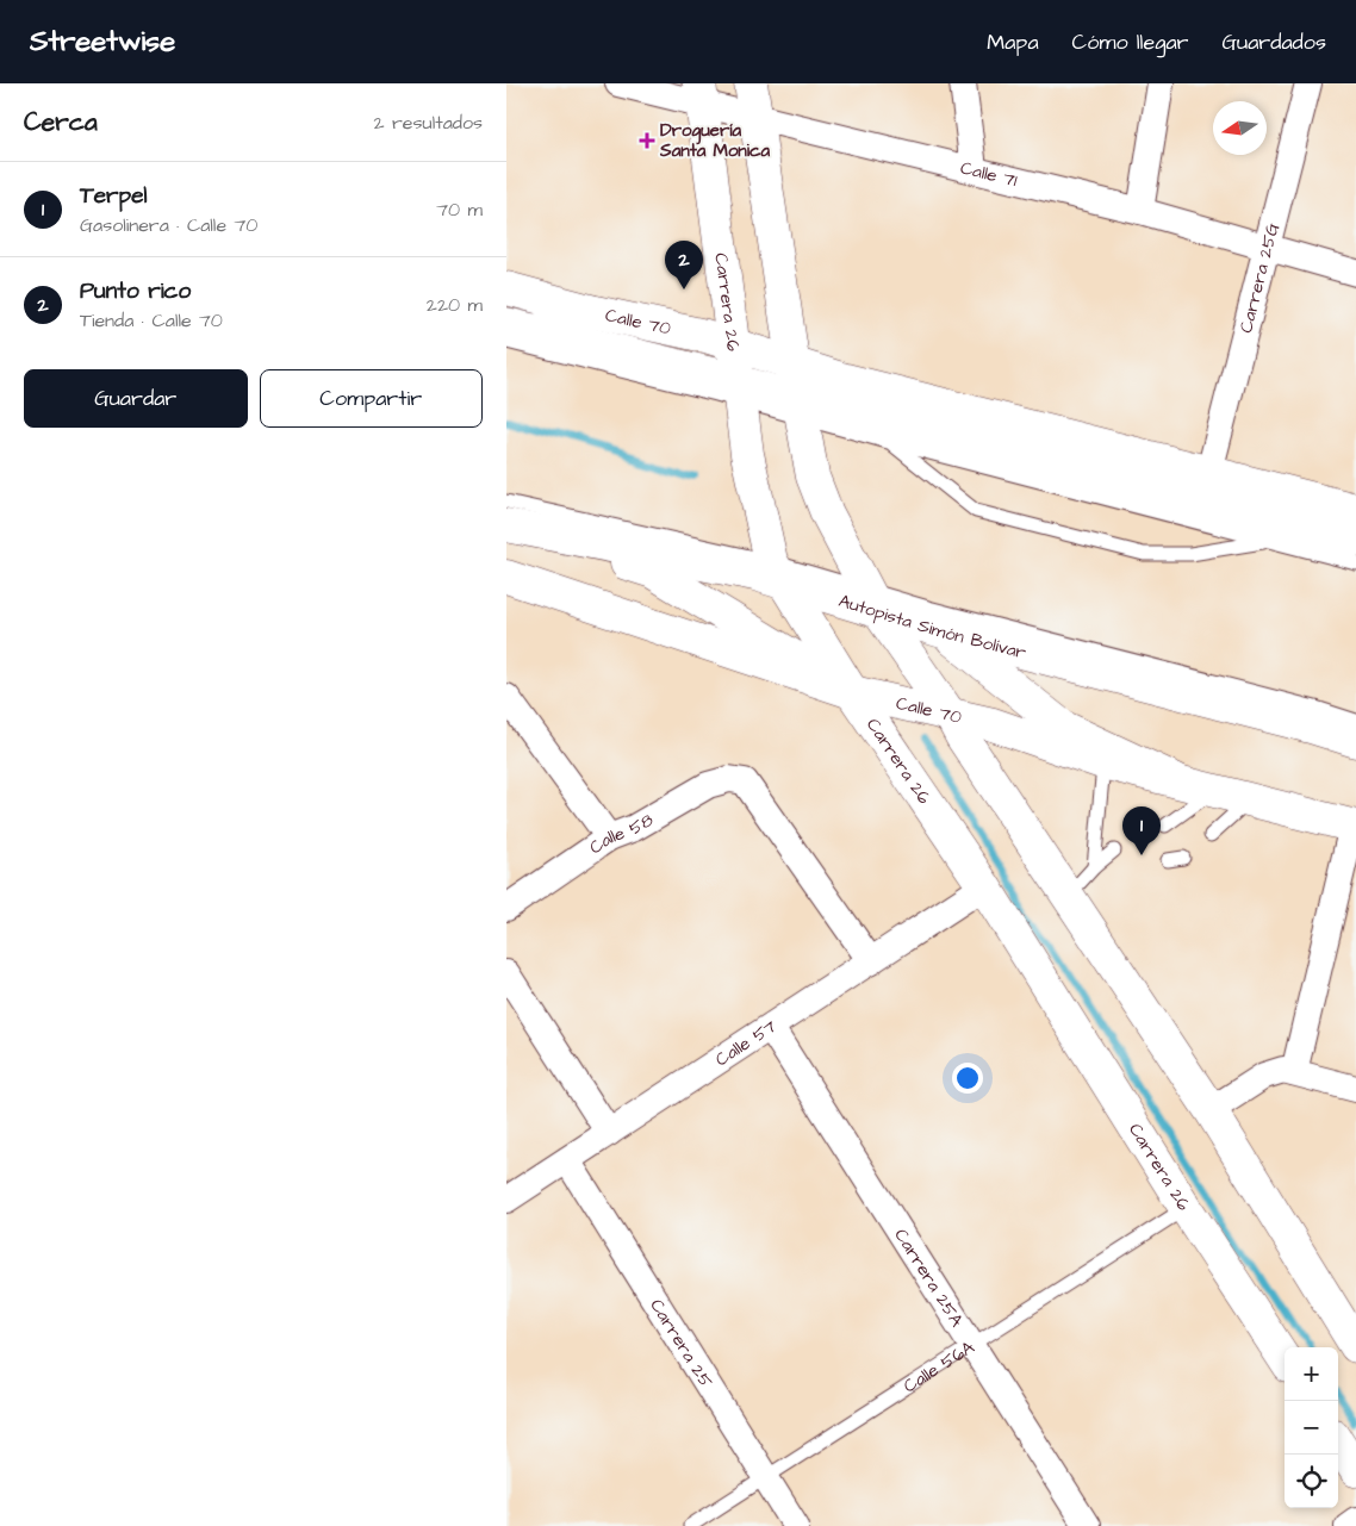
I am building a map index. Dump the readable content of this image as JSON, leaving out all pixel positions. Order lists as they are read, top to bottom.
{
  "streets": {
    "main road": ["Carrera 26", "Calle 70", "Autopista Simón Bolívar"],
    "street": [
      "Calle 71",
      "Carrera 25G",
      "Calle 58",
      "Calle 57",
      "Carrera 25A",
      "Carrera 25"
    ],
    "lane": ["Calle 56A"]
  },
  "crossings": [
    ["Calle 71", "Carrera 25G"],
    ["Calle 71", "Carrera 26"],
    ["Carrera 25G", "Calle 70"],
    ["Carrera 26", "Calle 70"],
    ["Carrera 26", "Autopista Simón Bolívar"],
    ["Carrera 26", "Calle 57"],
    ["Carrera 26", "Calle 56A"],
    ["Calle 58", "Calle 57"],
    ["Calle 57", "Carrera 25A"],
    ["Calle 57", "Carrera 25"],
    ["Carrera 25A", "Calle 56A"],
    ["Carrera 25", "Calle 56A"]
  ],
  "places": {
    "health": ["Droguería Santa Monica"]
  },
  "north": "left",
  "page": {
    "header": "Streetwise",
    "nav": ["Mapa", "Cómo llegar", "Guardados"],
    "heading": ["Cerca", "2 resultados"],
    "list": [
      {
        "mark": "1",
        "name": "Terpel",
        "note": "Gasolinera · Calle 70",
        "value": "70 m"
      },
      {
        "mark": "2",
        "name": "Punto rico",
        "note": "Tienda · Calle 70",
        "value": "220 m"
      }
    ],
    "pins": ["2", "1"],
    "buttons": ["Guardar", "Compartir"],
    "map_buttons": ["+", "−"]
  }
}
